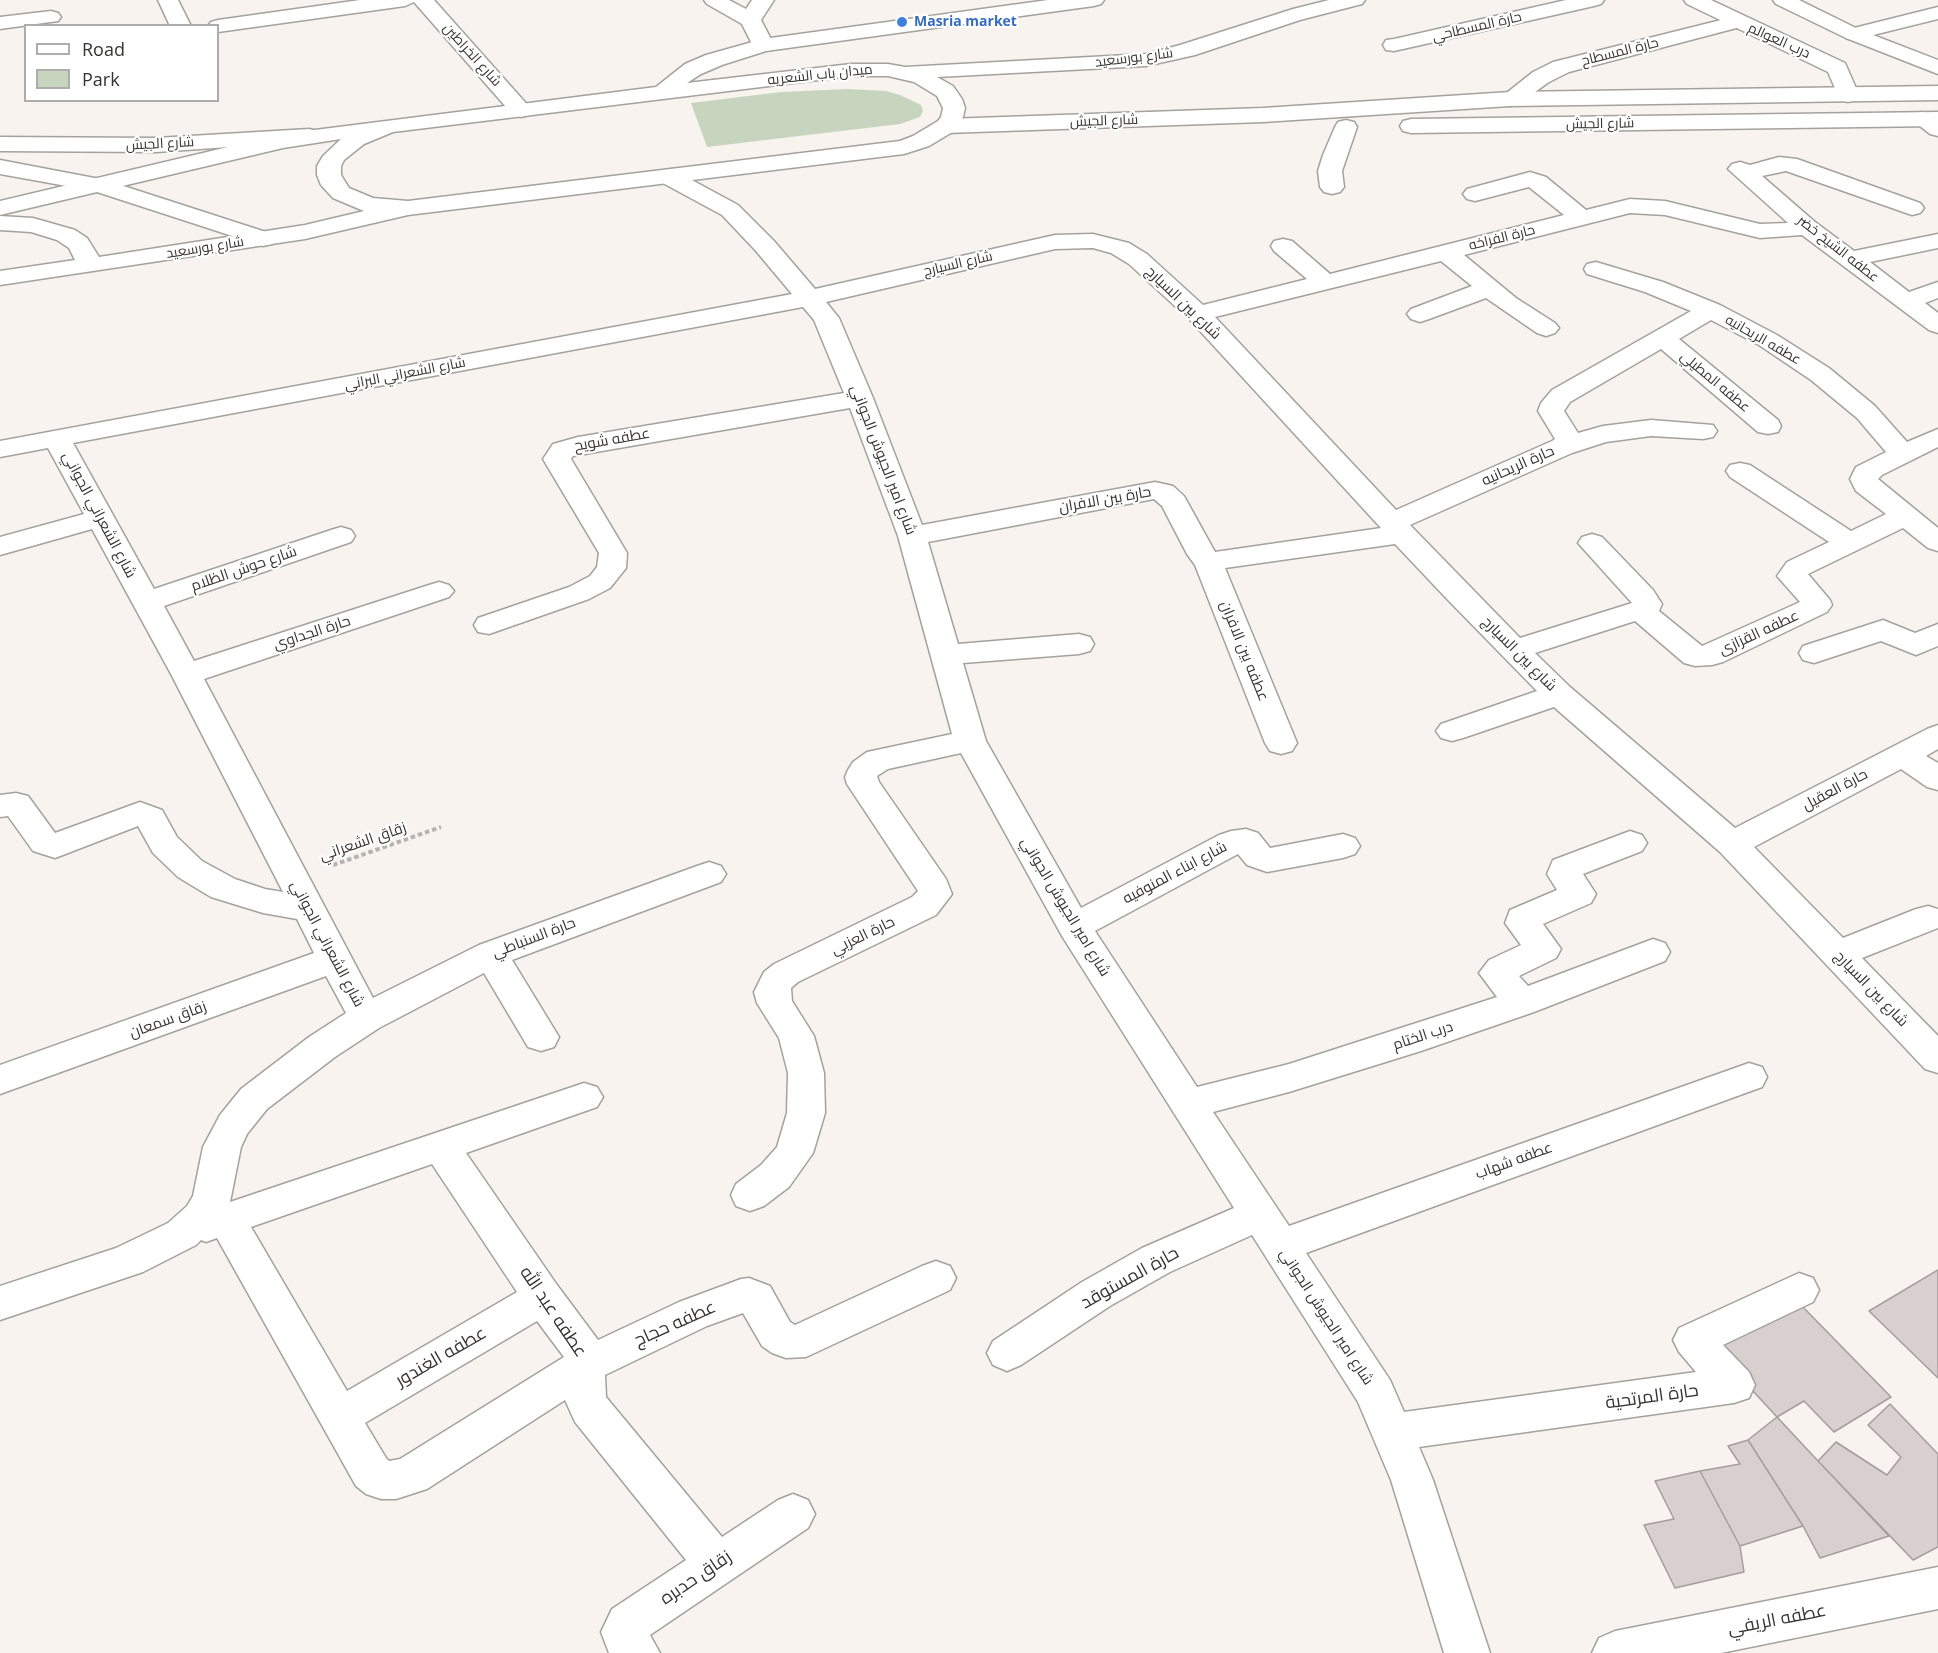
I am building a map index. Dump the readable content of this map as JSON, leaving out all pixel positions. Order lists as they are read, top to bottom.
{
  "streets": {
    "street": [
      "حارة المسطاحي",
      "درب العوالم",
      "حارة المسطاح",
      "شارع الخراطين",
      "شارع بورسعيد",
      "ميدان باب الشعريه",
      "شارع الجيش",
      "حارة الفراخه",
      "عطفه الشيخ خضر",
      "شارع السيارج",
      "شارع بين السيارج",
      "عطفه الريحانيه",
      "شارع الشعراني البراني",
      "عطفه المطيلي",
      "عطفه شويح",
      "شارع امير الجيوش الجواني",
      "حارة الريحانيه",
      "حارة بين الافران",
      "شارع الشعراني الجواني",
      "شارع حوش الظلام",
      "حارة الجداوي",
      "عطفه القزازى",
      "عطفه بين الافران",
      "حارة العقيل",
      "شارع ابناء المنوفيه",
      "حارة العزبي",
      "حارة السنباطي",
      "زقاق سمعان",
      "درب الختام",
      "عطفه شهاب",
      "حارة المستوقد",
      "عطفه عبد الله",
      "عطفه حجاج",
      "عطفه الغندور",
      "حارة المرتحية",
      "زقاق حدبره",
      "عطفه الريفي"
    ],
    "path": ["زقاق الشعراني"]
  },
  "crossings": [
    ["درب العوالم", "حارة المسطاح"],
    ["درب العوالم", "شارع الجيش"],
    ["حارة المسطاح", "شارع الجيش"],
    ["شارع الخراطين", "ميدان باب الشعريه"],
    ["شارع بورسعيد", "ميدان باب الشعريه"],
    ["ميدان باب الشعريه", "شارع الجيش"],
    ["ميدان باب الشعريه", "شارع امير الجيوش الجواني"],
    ["حارة الفراخه", "عطفه الشيخ خضر"],
    ["حارة الفراخه", "شارع بين السيارج"],
    ["شارع السيارج", "شارع بين السيارج"],
    ["شارع السيارج", "شارع الشعراني البراني"],
    ["شارع السيارج", "شارع امير الجيوش الجواني"],
    ["شارع بين السيارج", "حارة الريحانيه"],
    ["شارع بين السيارج", "حارة العقيل"],
    ["عطفه الريحانيه", "حارة الريحانيه"],
    ["شارع الشعراني البراني", "شارع امير الجيوش الجواني"],
    ["شارع الشعراني البراني", "شارع الشعراني الجواني"],
    ["عطفه المطيلي", "حارة الريحانيه"],
    ["عطفه شويح", "شارع امير الجيوش الجواني"],
    ["شارع امير الجيوش الجواني", "حارة بين الافران"],
    ["شارع امير الجيوش الجواني", "شارع ابناء المنوفيه"],
    ["شارع امير الجيوش الجواني", "حارة العزبي"],
    ["شارع امير الجيوش الجواني", "درب الختام"],
    ["شارع امير الجيوش الجواني", "عطفه شهاب"],
    ["شارع امير الجيوش الجواني", "حارة المستوقد"],
    ["شارع امير الجيوش الجواني", "حارة المرتحية"],
    ["حارة بين الافران", "عطفه بين الافران"],
    ["شارع الشعراني الجواني", "شارع حوش الظلام"],
    ["شارع الشعراني الجواني", "حارة الجداوي"],
    ["شارع الشعراني الجواني", "زقاق الشعراني"],
    ["شارع الشعراني الجواني", "حارة السنباطي"],
    ["شارع الشعراني الجواني", "زقاق سمعان"],
    ["عطفه شهاب", "حارة المستوقد"],
    ["عطفه عبد الله", "عطفه حجاج"],
    ["عطفه عبد الله", "عطفه الغندور"],
    ["عطفه عبد الله", "زقاق حدبره"],
    ["عطفه حجاج", "عطفه الغندور"]
  ],
  "places": ["Masria market"],
  "legend": ["Road", "Park"]
}
